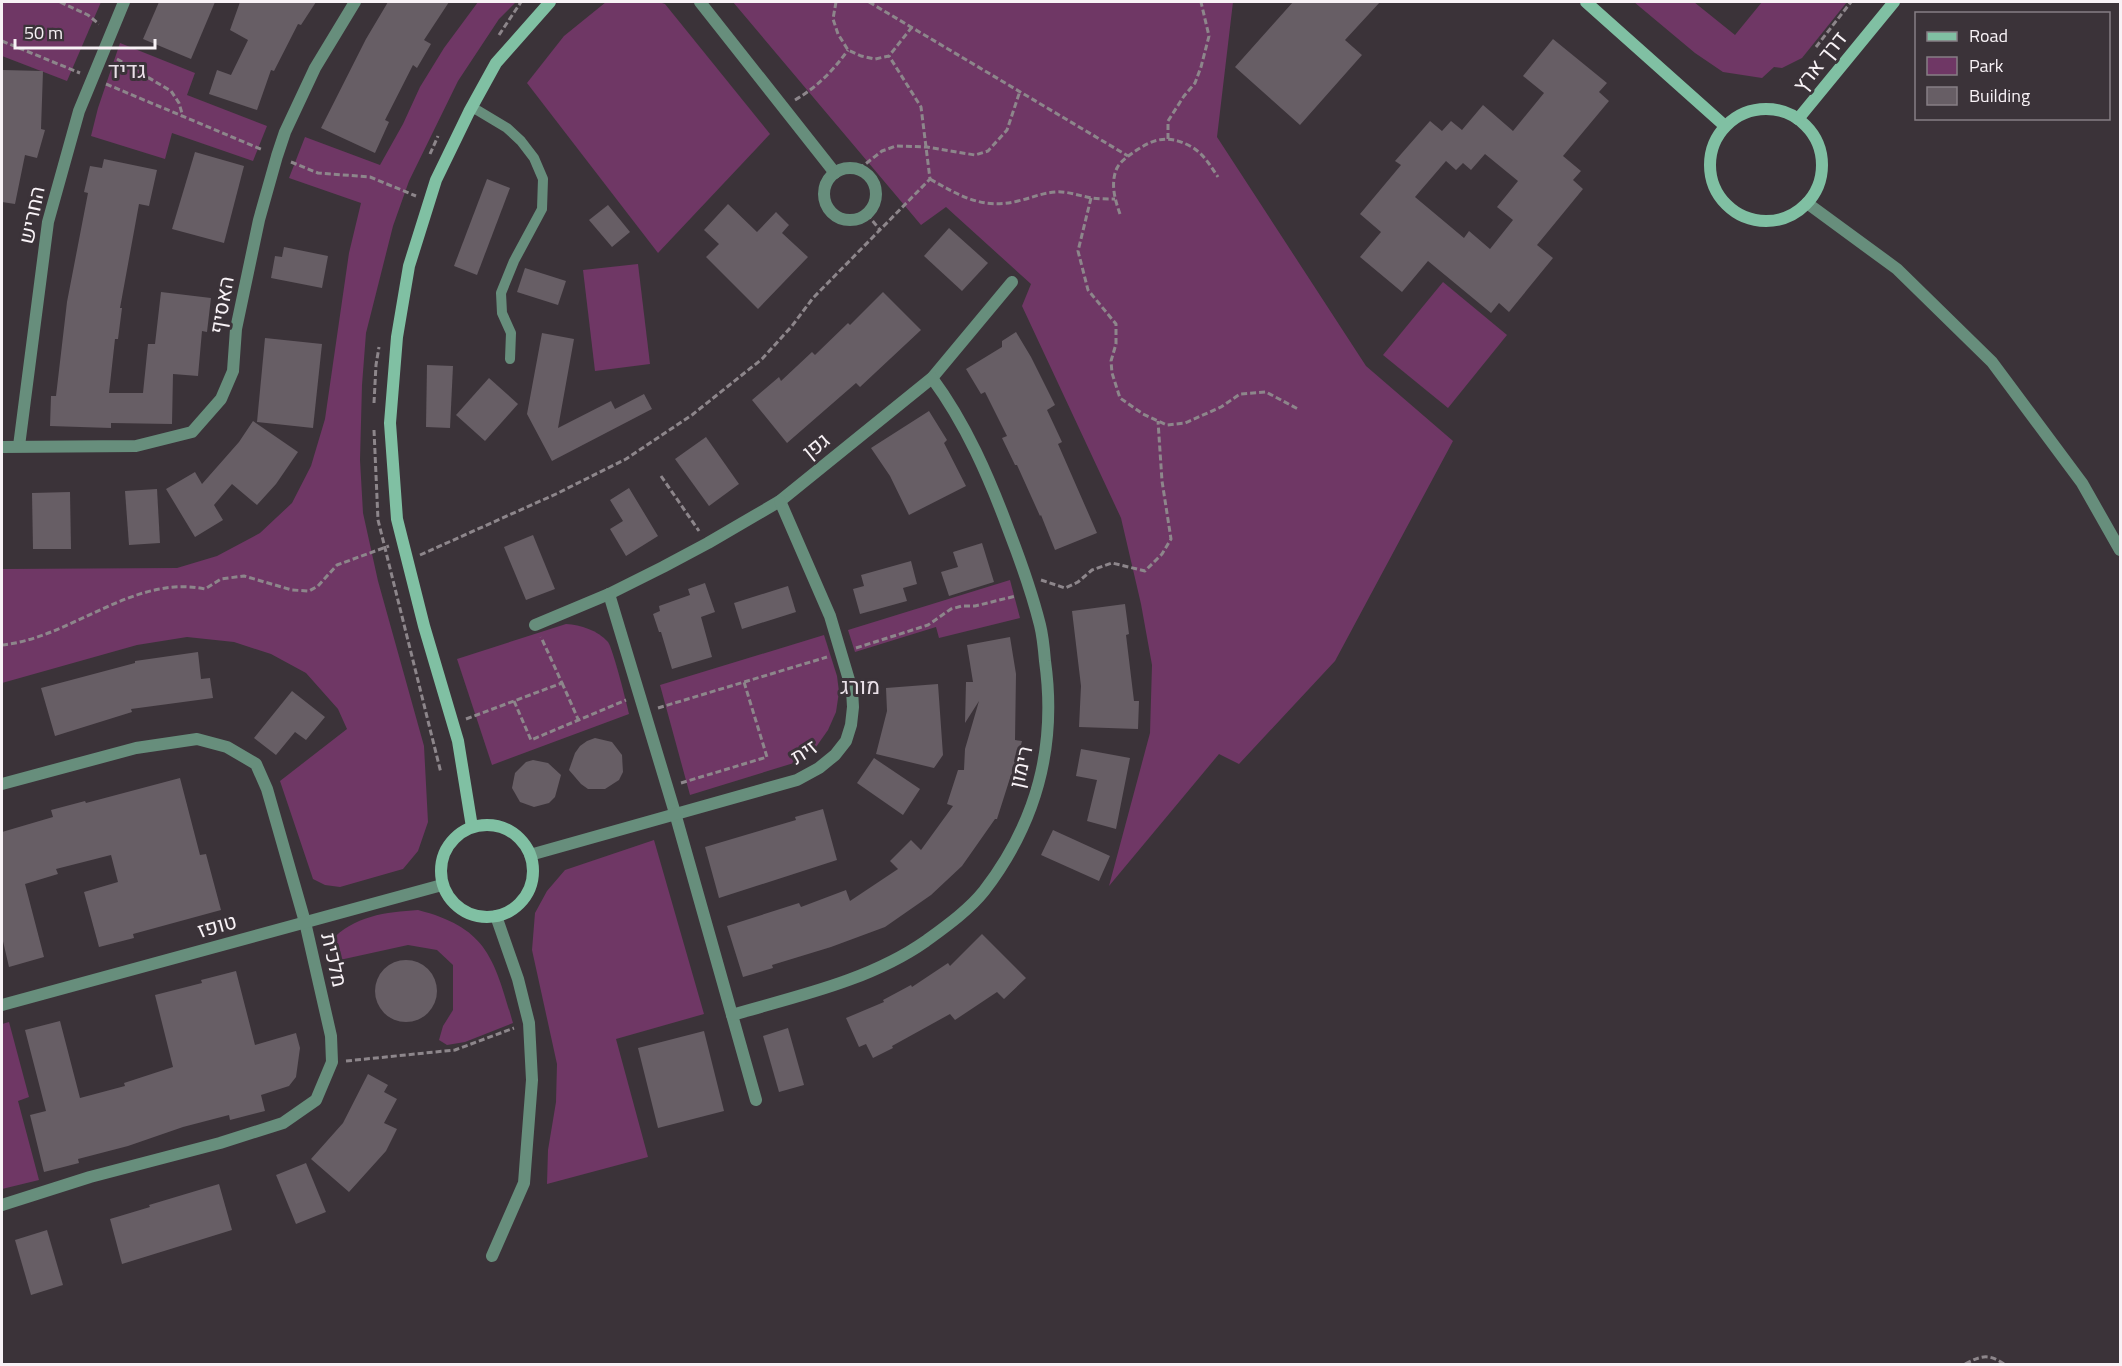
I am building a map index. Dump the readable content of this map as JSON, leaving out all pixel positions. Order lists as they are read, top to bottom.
{
  "streets": {
    "street": [
      "דרך ארץ",
      "החריש",
      "האסיף",
      "גפן",
      "זית",
      "רימון",
      "טופז",
      "מלכית"
    ]
  },
  "crossings": [
    ["החריש", "האסיף"],
    ["גפן", "זית"],
    ["גפן", "רימון"],
    ["זית", "טופז"],
    ["טופז", "מלכית"]
  ],
  "districts": ["גדיד", "מורג"],
  "legend": ["Road", "Park", "Building"],
  "scale_bar": "50 m"
}
